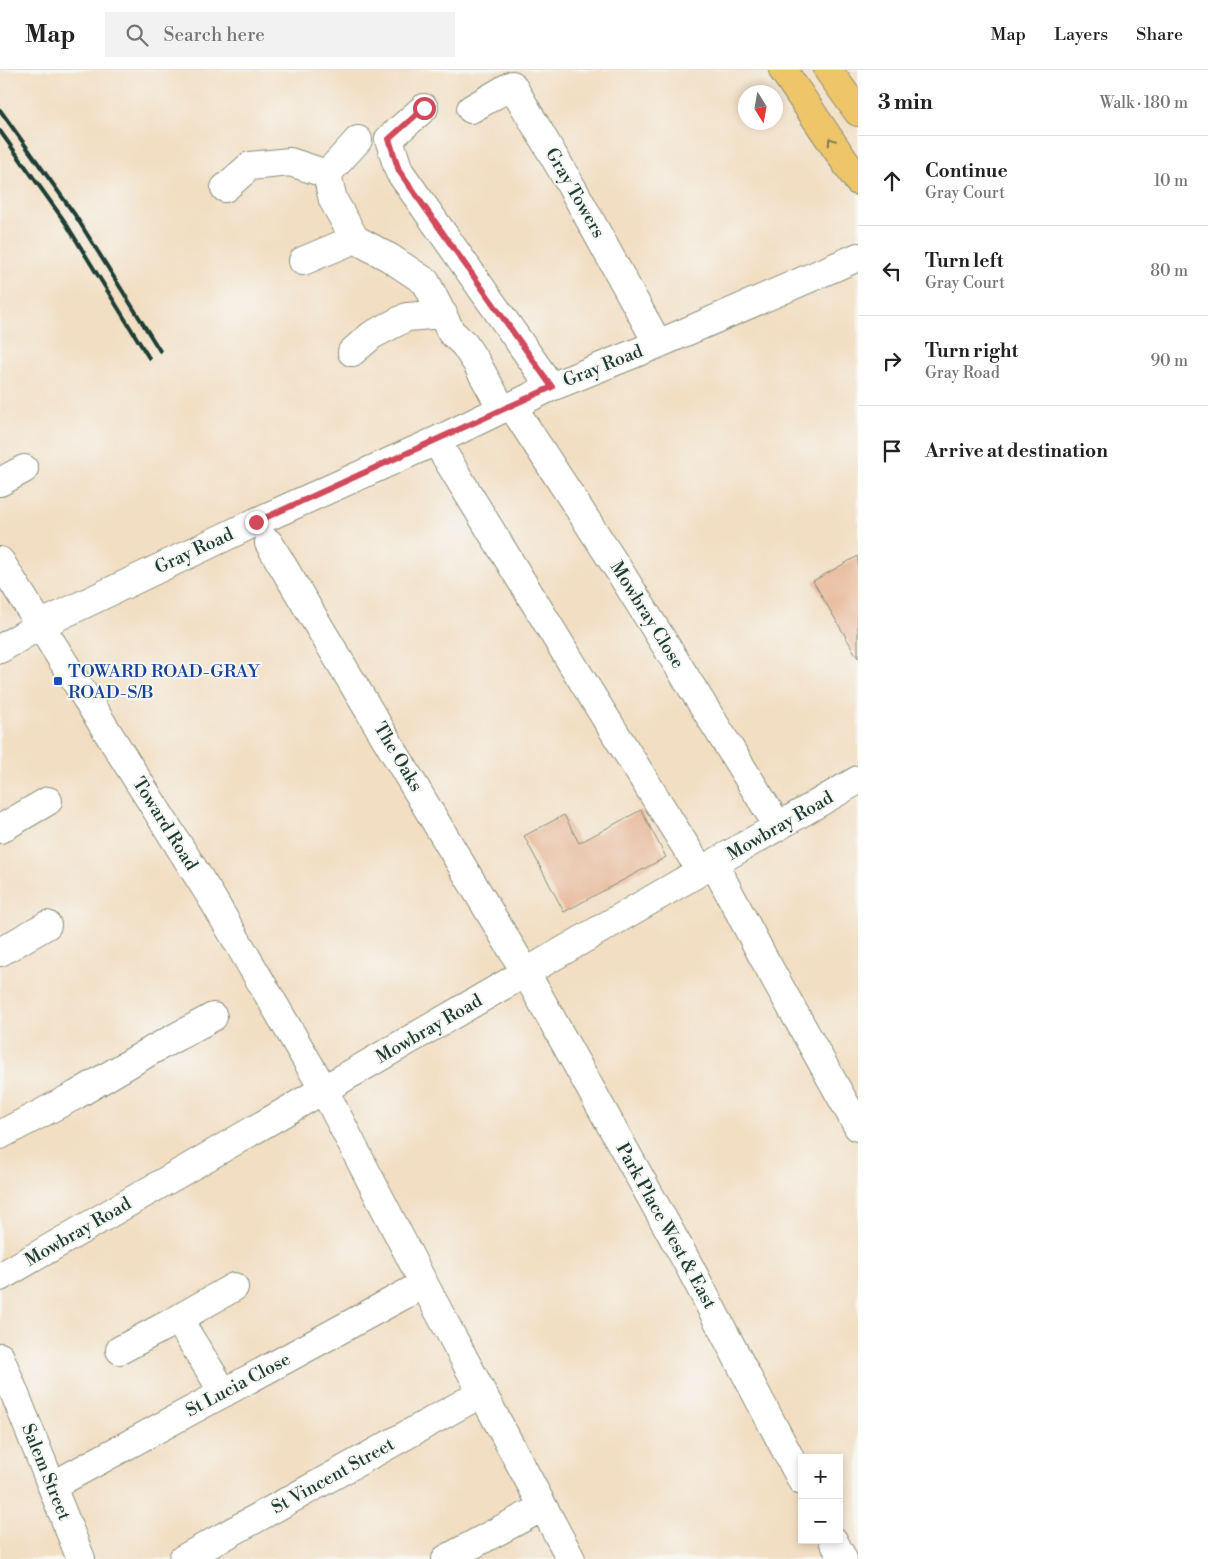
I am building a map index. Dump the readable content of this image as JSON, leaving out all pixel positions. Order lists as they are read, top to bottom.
{
  "streets": {
    "street": [
      "Gray Towers",
      "Gray Road",
      "Mowbray Close",
      "The Oaks",
      "Toward Road",
      "Mowbray Road",
      "Park Place West & East",
      "St Lucia Close",
      "Salem Street",
      "St Vincent Street"
    ]
  },
  "crossings": [
    ["Gray Towers", "Gray Road"],
    ["Gray Road", "Mowbray Close"],
    ["Gray Road", "Toward Road"],
    ["Mowbray Close", "Mowbray Road"],
    ["The Oaks", "Mowbray Road"],
    ["The Oaks", "Park Place West & East"],
    ["Toward Road", "Mowbray Road"],
    ["Toward Road", "St Lucia Close"],
    ["Toward Road", "St Vincent Street"],
    ["Mowbray Road", "Park Place West & East"],
    ["St Lucia Close", "Salem Street"]
  ],
  "places": {
    "transit": ["TOWARD ROAD-GRAY ROAD-S/B"]
  },
  "north": "bottom",
  "page": {
    "header": "Map",
    "search": "Search here",
    "nav": ["Map", "Layers", "Share"],
    "heading": ["3 min", "Walk · 180 m"],
    "list": [
      ["Continue", "Gray Court", "10 m"],
      ["Turn left", "Gray Court", "80 m"],
      ["Turn right", "Gray Road", "90 m"],
      "Arrive at destination"
    ],
    "map_buttons": ["+", "−"]
  }
}
